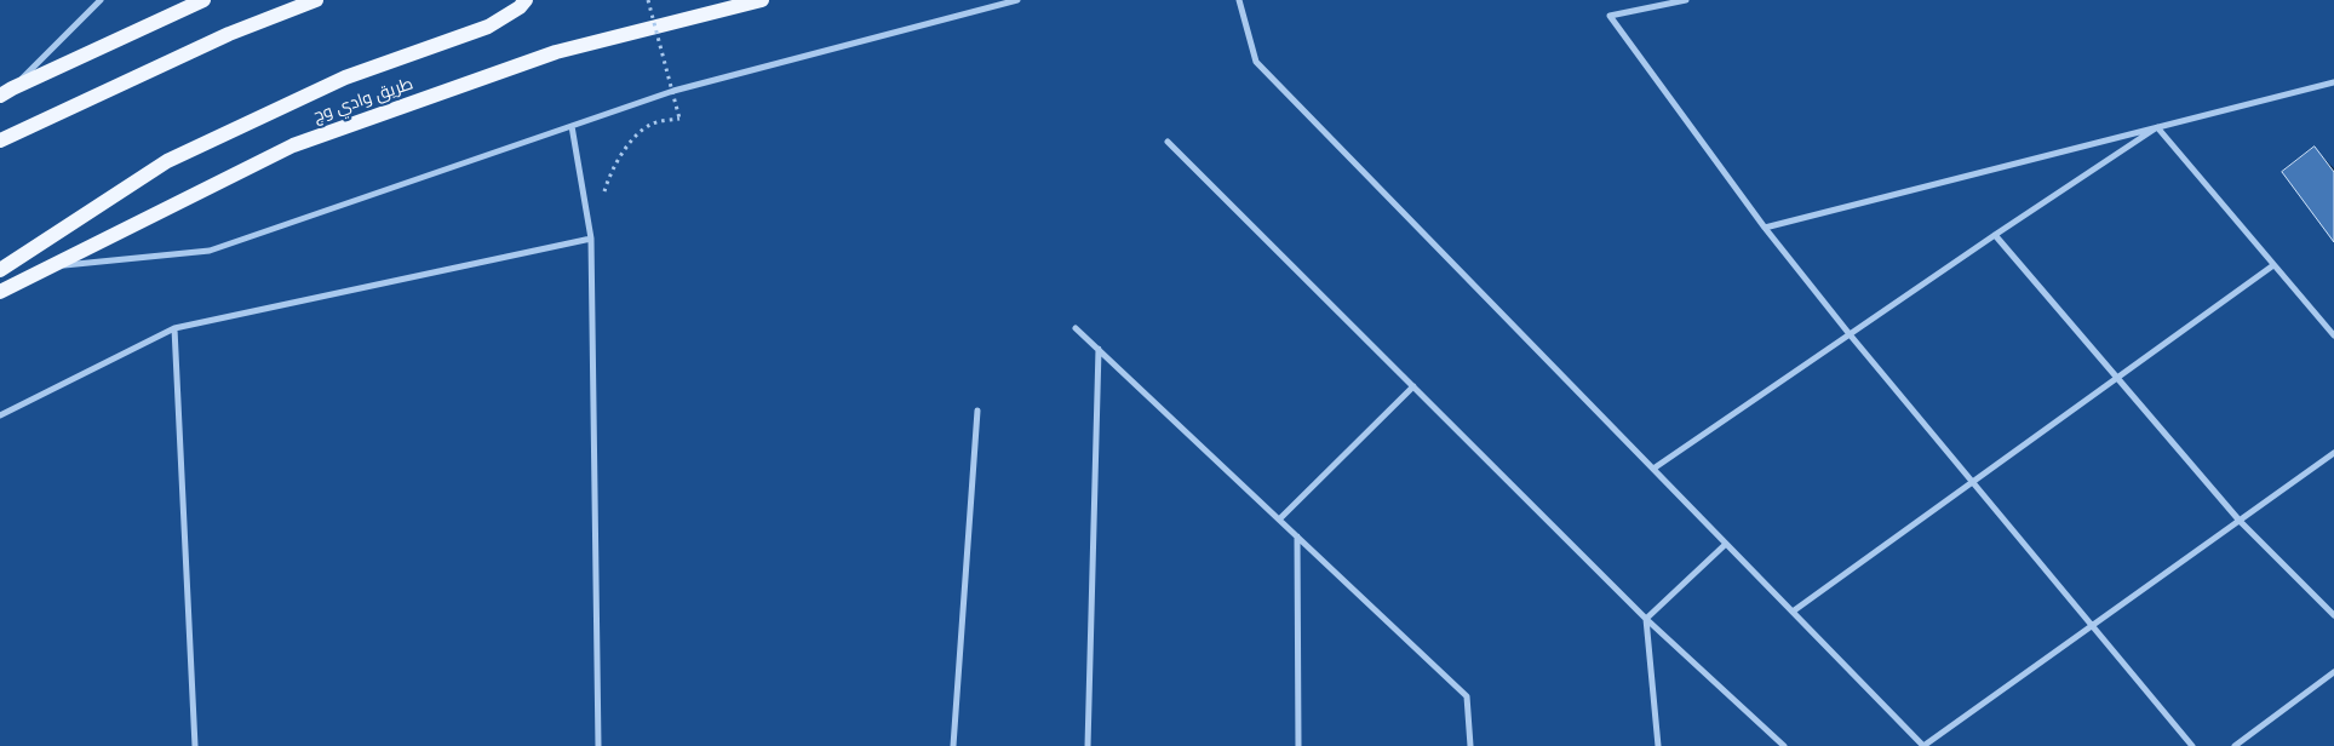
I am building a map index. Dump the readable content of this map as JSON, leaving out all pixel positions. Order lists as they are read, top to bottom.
{
  "streets": {
    "main road": ["طريق وادي وج"]
  }
}
